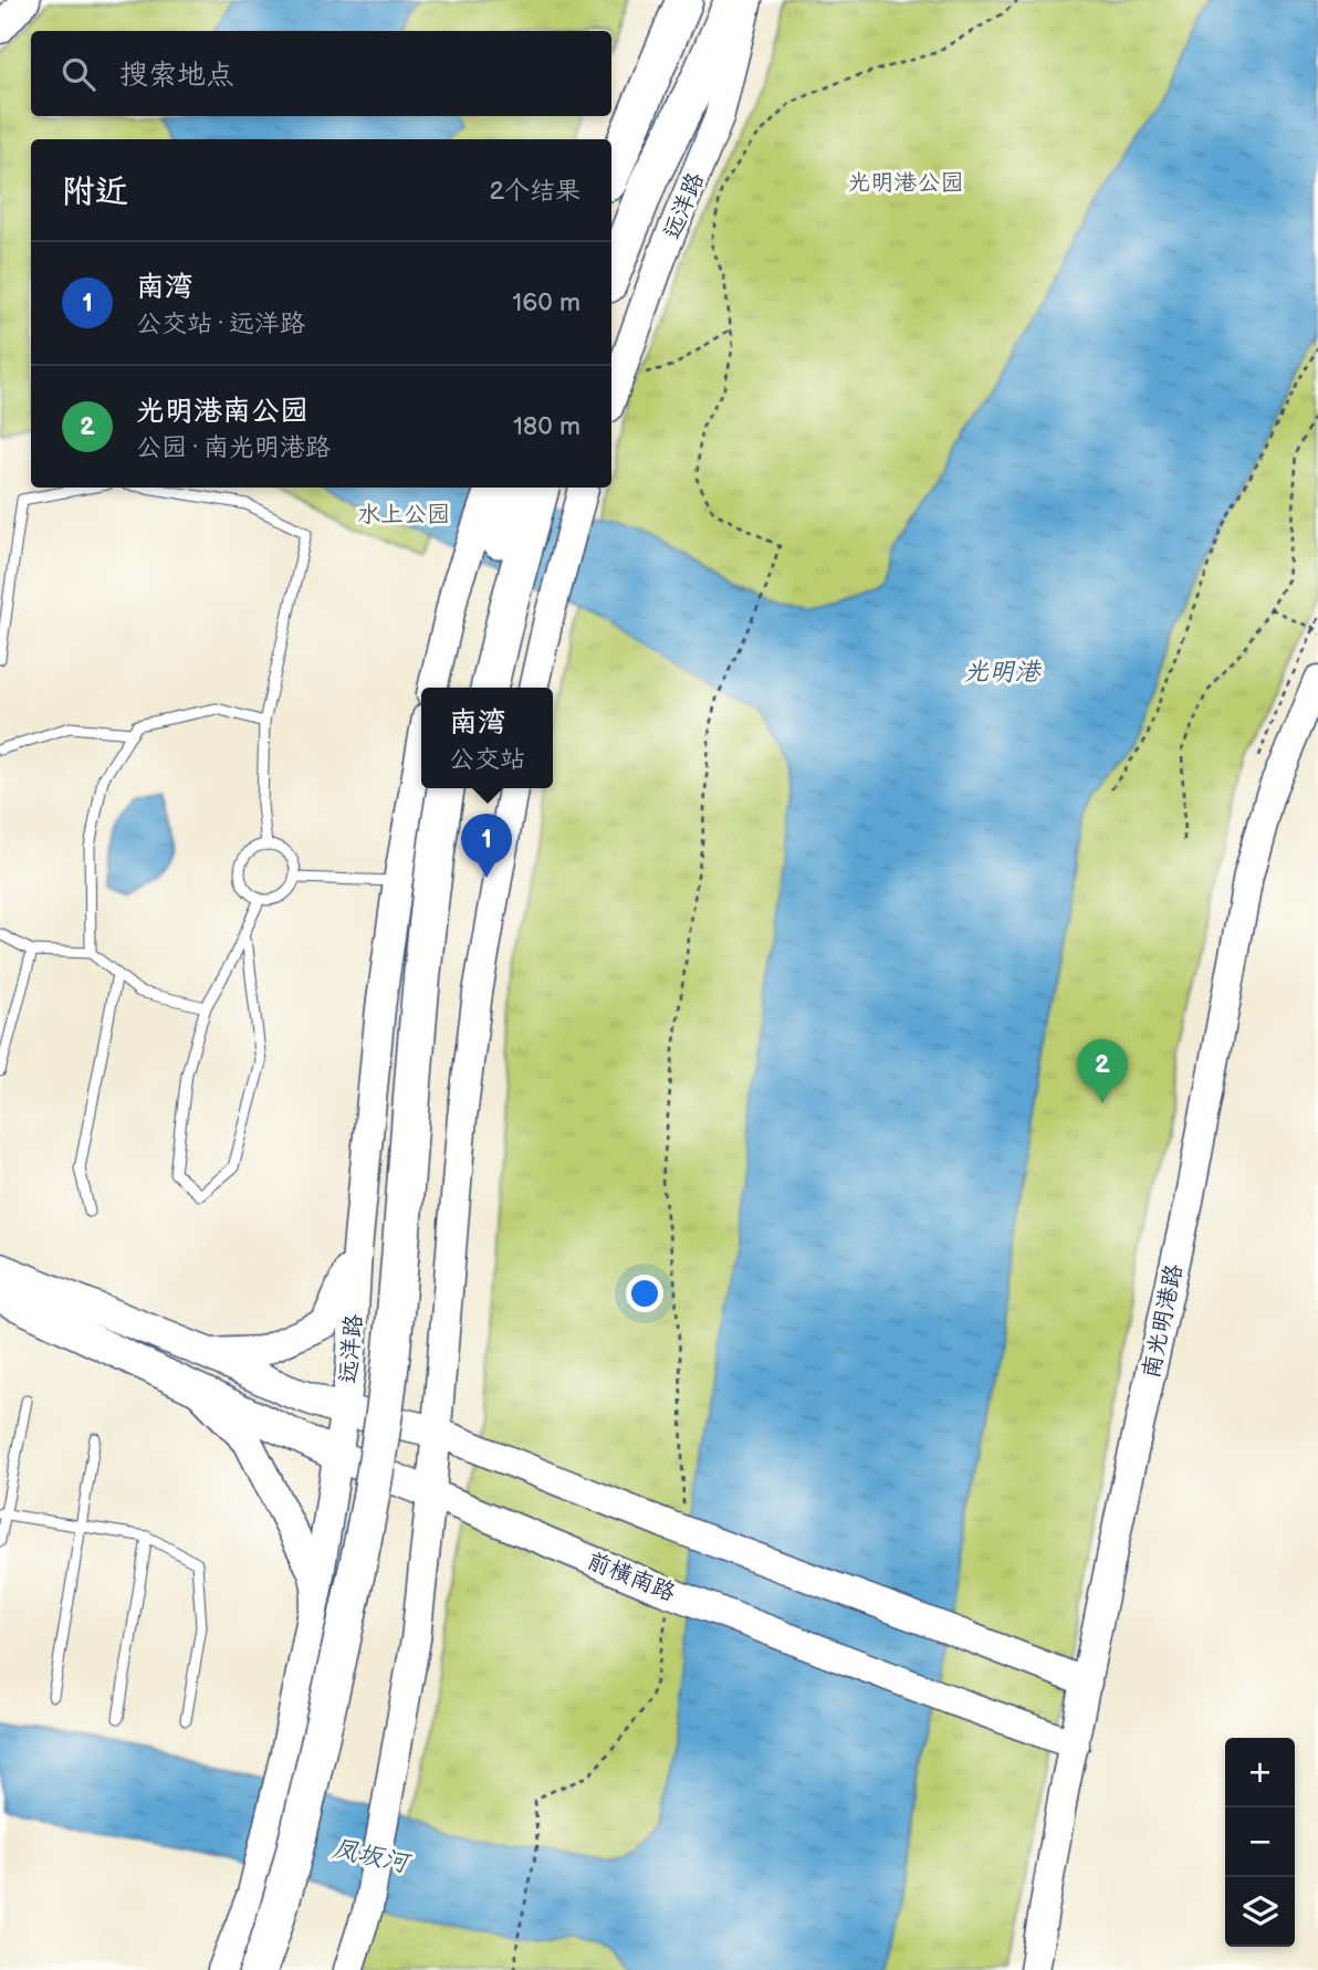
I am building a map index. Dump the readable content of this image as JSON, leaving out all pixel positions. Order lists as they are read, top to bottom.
{
  "streets": {
    "highway": ["远洋路"],
    "main road": ["南光明港路", "前横南路"]
  },
  "crossings": [
    ["远洋路", "前横南路"],
    ["南光明港路", "前横南路"]
  ],
  "water": ["光明港", "凤坂河"],
  "parks": ["光明港公园", "水上公园"],
  "page": {
    "search": "搜索地点",
    "heading": ["附近", "2个结果"],
    "list": [
      {
        "mark": "1",
        "name": "南湾",
        "note": "公交站 · 远洋路",
        "value": "160 m"
      },
      {
        "mark": "2",
        "name": "光明港南公园",
        "note": "公园 · 南光明港路",
        "value": "180 m"
      }
    ],
    "popup": ["南湾", "公交站"],
    "pins": ["1", "2"],
    "map_buttons": ["+", "−"]
  }
}
